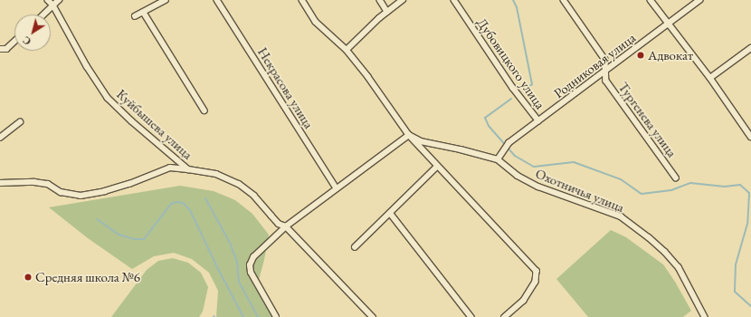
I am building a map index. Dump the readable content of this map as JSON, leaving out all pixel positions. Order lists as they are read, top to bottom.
{
  "streets": {
    "street": [
      "Дубовицкого улица",
      "Родниковая улица",
      "Некрасова улица",
      "Тургенева улица",
      "Куйбышева улица",
      "Охотничья улица"
    ]
  },
  "crossings": [
    ["Дубовицкого улица", "Родниковая улица"],
    ["Родниковая улица", "Тургенева улица"],
    ["Родниковая улица", "Охотничья улица"]
  ],
  "places": ["Адвокат", "Средняя школа №6"],
  "north": "bottom left"
}
